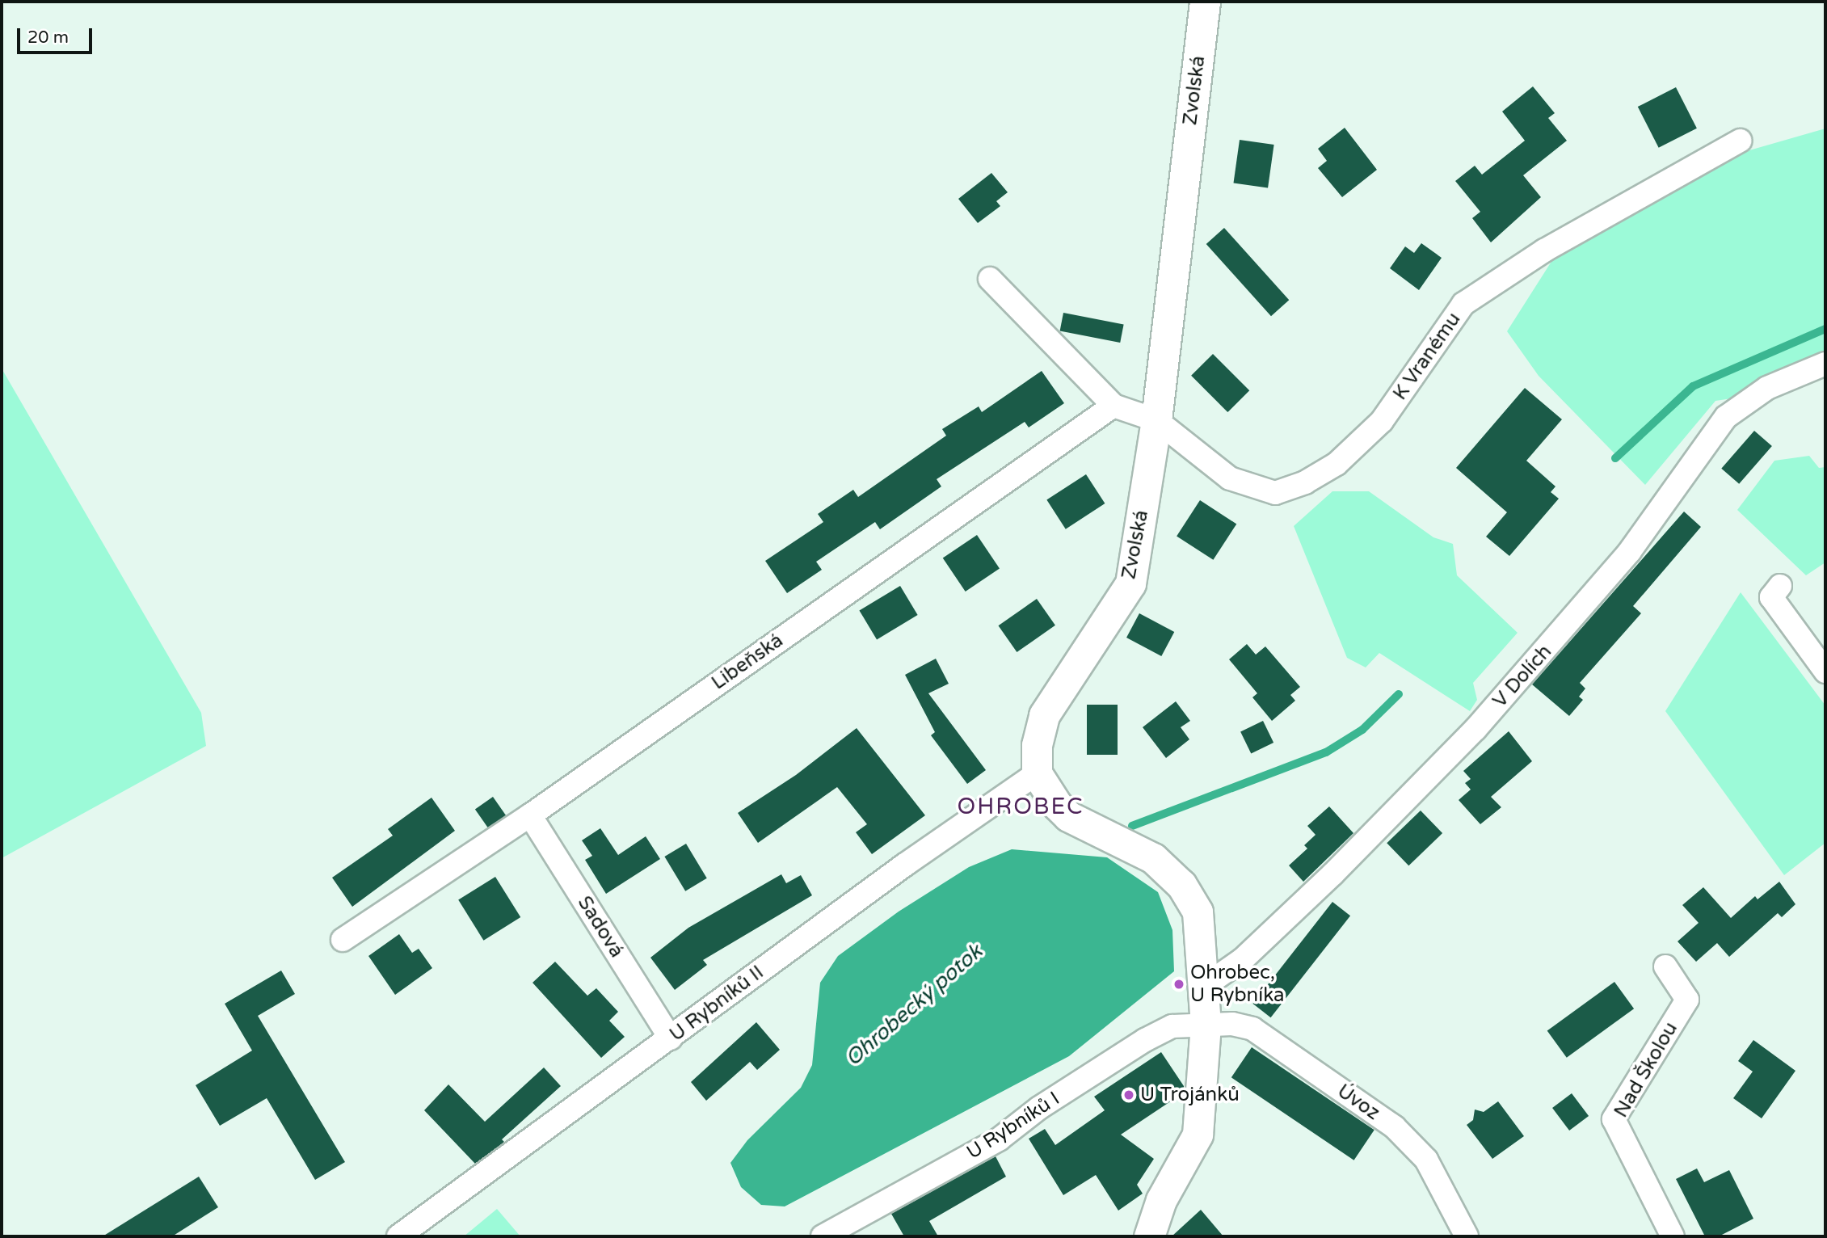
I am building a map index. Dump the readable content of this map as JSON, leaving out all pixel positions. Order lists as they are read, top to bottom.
{
  "streets": {
    "street": [
      "Zvolská",
      "K Vranému",
      "Libeňská",
      "V Dolích",
      "Sadová",
      "U Rybníků II",
      "Nad Školou",
      "Úvoz",
      "U Rybníků I"
    ]
  },
  "crossings": [
    ["Zvolská", "K Vranému"],
    ["Zvolská", "U Rybníků II"],
    ["Libeňská", "Sadová"],
    ["Sadová", "U Rybníků II"],
    ["Úvoz", "U Rybníků I"]
  ],
  "districts": ["OHROBEC"],
  "water": ["Ohrobecký potok"],
  "places": ["Ohrobec, U Rybníka", "U Trojánků"],
  "scale_bar": "20 m"
}
